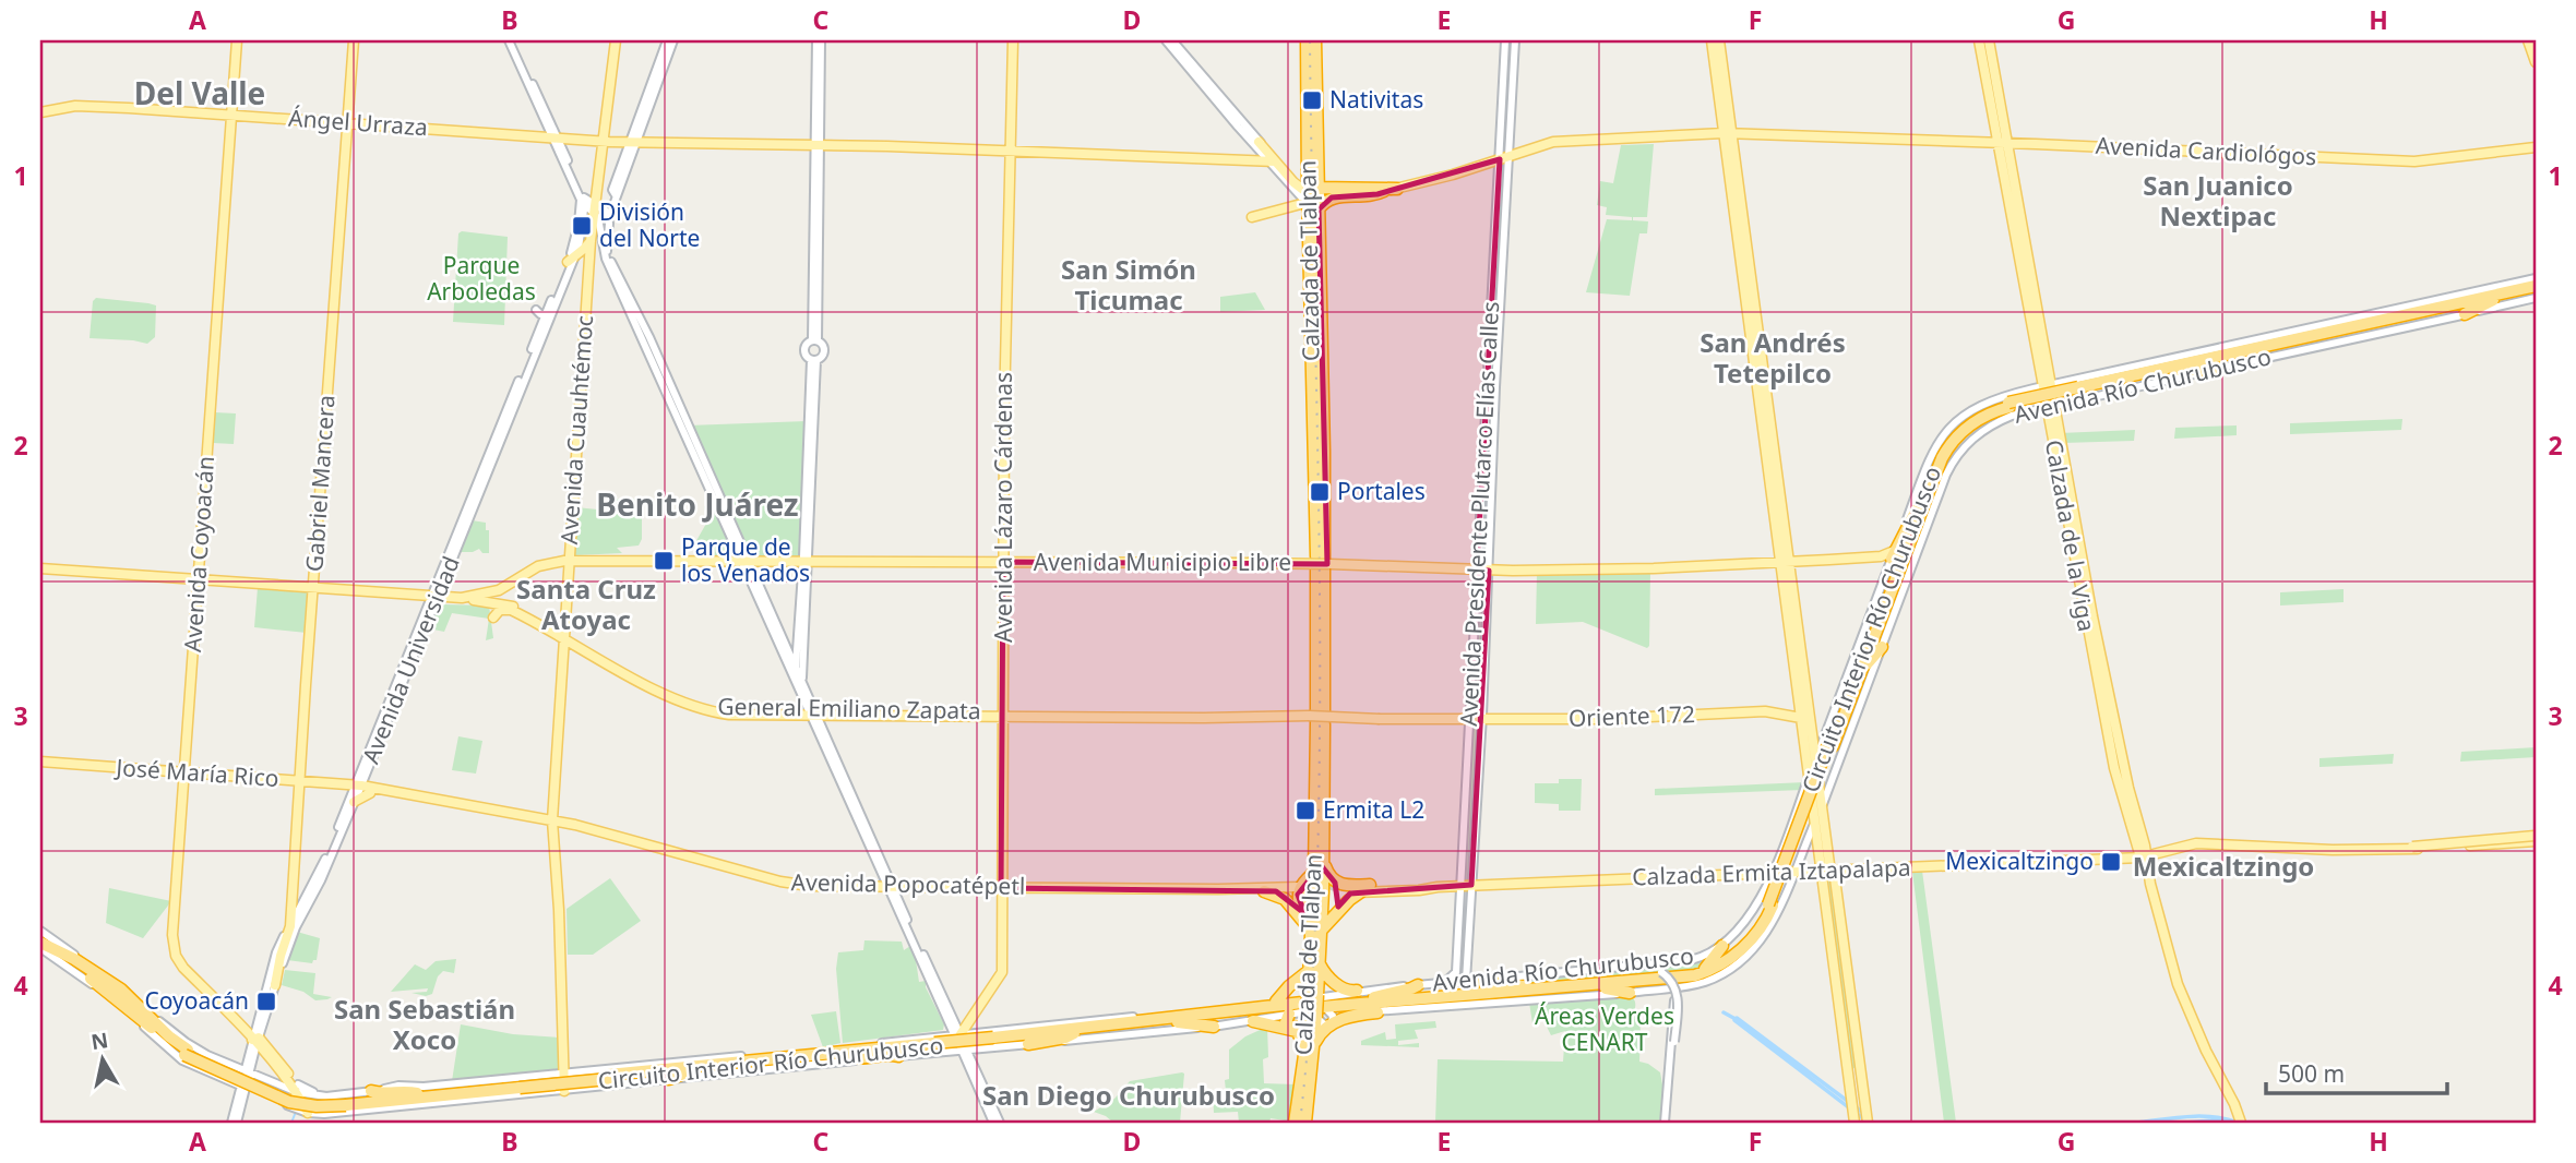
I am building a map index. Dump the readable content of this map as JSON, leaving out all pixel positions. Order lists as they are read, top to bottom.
{
  "streets": {
    "highway": ["Calzada de Tlalpan", "Circuito Interior Río Churubusco"],
    "main road": [
      "Ángel Urraza",
      "Avenida Cardiológos",
      "Avenida Río Churubusco",
      "Avenida Cuauhtémoc",
      "Gabriel Mancera",
      "Avenida Lázaro Cárdenas",
      "Avenida Presidente Plutarco Elías Calles",
      "Calzada de la Viga",
      "Avenida Coyoacán",
      "Avenida Municipio Libre",
      "Avenida Universidad",
      "General Emiliano Zapata",
      "Oriente 172",
      "José María Rico",
      "Calzada Ermita Iztapalapa",
      "Avenida Popocatépetl"
    ]
  },
  "crossings": [
    ["Ángel Urraza", "Avenida Cuauhtémoc"],
    ["Ángel Urraza", "Gabriel Mancera"],
    ["Ángel Urraza", "Avenida Lázaro Cárdenas"],
    ["Ángel Urraza", "Avenida Coyoacán"],
    ["Avenida Cardiológos", "Calzada de Tlalpan"],
    ["Avenida Cardiológos", "Avenida Presidente Plutarco Elías Calles"],
    ["Avenida Cardiológos", "Calzada de la Viga"],
    ["Calzada de Tlalpan", "Avenida Río Churubusco"],
    ["Calzada de Tlalpan", "Circuito Interior Río Churubusco"],
    ["Avenida Río Churubusco", "Avenida Cuauhtémoc"],
    ["Avenida Río Churubusco", "Avenida Presidente Plutarco Elías Calles"],
    ["Avenida Río Churubusco", "Calzada de la Viga"],
    ["Avenida Río Churubusco", "Avenida Coyoacán"],
    ["Avenida Río Churubusco", "Avenida Municipio Libre"],
    ["Avenida Río Churubusco", "Circuito Interior Río Churubusco"],
    ["Avenida Río Churubusco", "Avenida Universidad"],
    ["Avenida Río Churubusco", "Calzada Ermita Iztapalapa"],
    ["Avenida Cuauhtémoc", "Avenida Municipio Libre"],
    ["Avenida Cuauhtémoc", "Avenida Universidad"],
    ["Avenida Cuauhtémoc", "General Emiliano Zapata"],
    ["Avenida Cuauhtémoc", "Avenida Popocatépetl"],
    ["Gabriel Mancera", "Avenida Universidad"],
    ["Gabriel Mancera", "José María Rico"],
    ["Avenida Lázaro Cárdenas", "Avenida Municipio Libre"],
    ["Avenida Lázaro Cárdenas", "General Emiliano Zapata"],
    ["Avenida Lázaro Cárdenas", "Avenida Popocatépetl"],
    ["Avenida Presidente Plutarco Elías Calles", "Avenida Municipio Libre"],
    ["Avenida Presidente Plutarco Elías Calles", "General Emiliano Zapata"],
    ["Avenida Presidente Plutarco Elías Calles", "Oriente 172"],
    ["Avenida Presidente Plutarco Elías Calles", "Calzada Ermita Iztapalapa"],
    ["Calzada de la Viga", "Calzada Ermita Iztapalapa"],
    ["Avenida Coyoacán", "Avenida Universidad"],
    ["Avenida Coyoacán", "José María Rico"],
    ["Avenida Municipio Libre", "Avenida Universidad"],
    ["Avenida Municipio Libre", "General Emiliano Zapata"],
    ["Circuito Interior Río Churubusco", "Avenida Universidad"],
    ["Avenida Universidad", "José María Rico"],
    ["Avenida Universidad", "Avenida Popocatépetl"],
    ["General Emiliano Zapata", "Oriente 172"],
    ["José María Rico", "Avenida Popocatépetl"]
  ],
  "districts": [
    "Del Valle",
    "San Juanico Nextipac",
    "San Simón Ticumac",
    "San Andrés Tetepilco",
    "Benito Juárez",
    "Santa Cruz Atoyac",
    "Mexicaltzingo",
    "San Sebastián Xoco",
    "San Diego Churubusco"
  ],
  "parks": ["Parque Arboledas", "Áreas Verdes CENART"],
  "places": {
    "transit": [
      "Nativitas",
      "División del Norte",
      "Portales",
      "Parque de los Venados",
      "Ermita L2",
      "Mexicaltzingo",
      "Coyoacán"
    ]
  },
  "scale_bar": "500 m",
  "north": "top",
  "grid": {
    "columns": [
      "A",
      "B",
      "C",
      "D",
      "E",
      "F",
      "G",
      "H"
    ],
    "rows": [
      "1",
      "2",
      "3",
      "4"
    ]
  }
}
